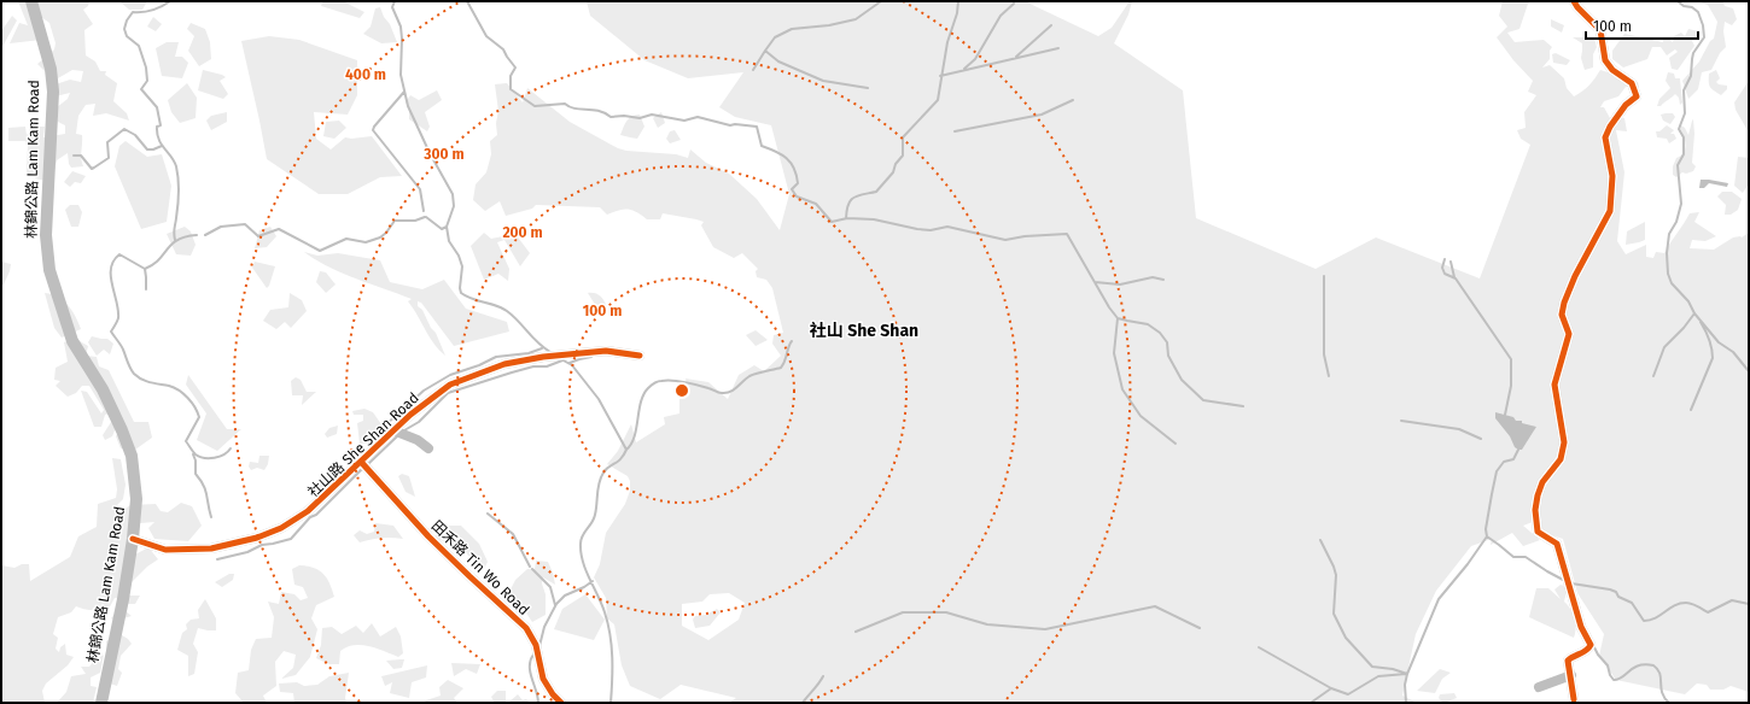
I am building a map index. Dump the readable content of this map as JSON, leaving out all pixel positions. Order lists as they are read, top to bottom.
{
  "streets": {
    "main road": ["林錦公路 Lam Kam Road"],
    "street": ["社山路 She Shan Road", "田禾路 Tin Wo Road"]
  },
  "crossings": [
    ["林錦公路 Lam Kam Road", "社山路 She Shan Road"],
    ["社山路 She Shan Road", "田禾路 Tin Wo Road"]
  ],
  "districts": ["社山 She Shan"],
  "scale_bar": "100 m",
  "rings": [
    "400 m",
    "300 m",
    "200 m",
    "100 m"
  ]
}
